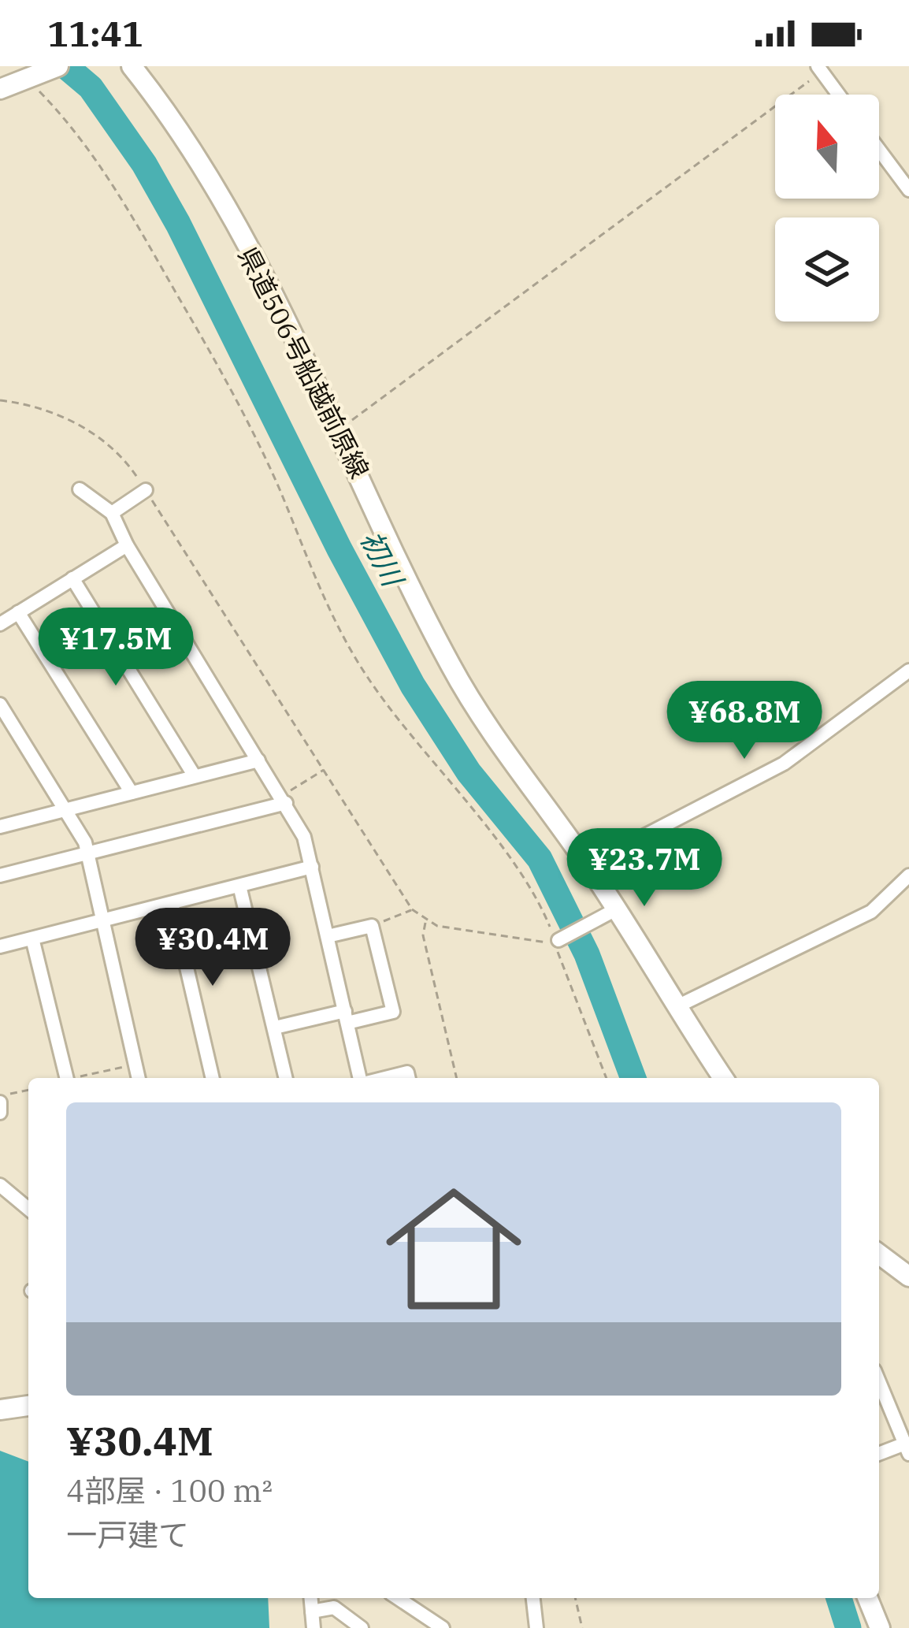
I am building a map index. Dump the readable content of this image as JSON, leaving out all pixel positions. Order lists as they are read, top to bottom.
{
  "streets": {
    "main road": ["県道506号船越前原線"]
  },
  "water": ["初川"],
  "north": "top",
  "page": {
    "status": "11:41",
    "price": [
      "¥17.5M",
      "¥68.8M",
      "¥23.7M",
      "¥30.4M"
    ],
    "list": [
      {
        "name": "¥30.4M",
        "note": "4部屋 · 100 m² · 一戸建て"
      }
    ]
  }
}
